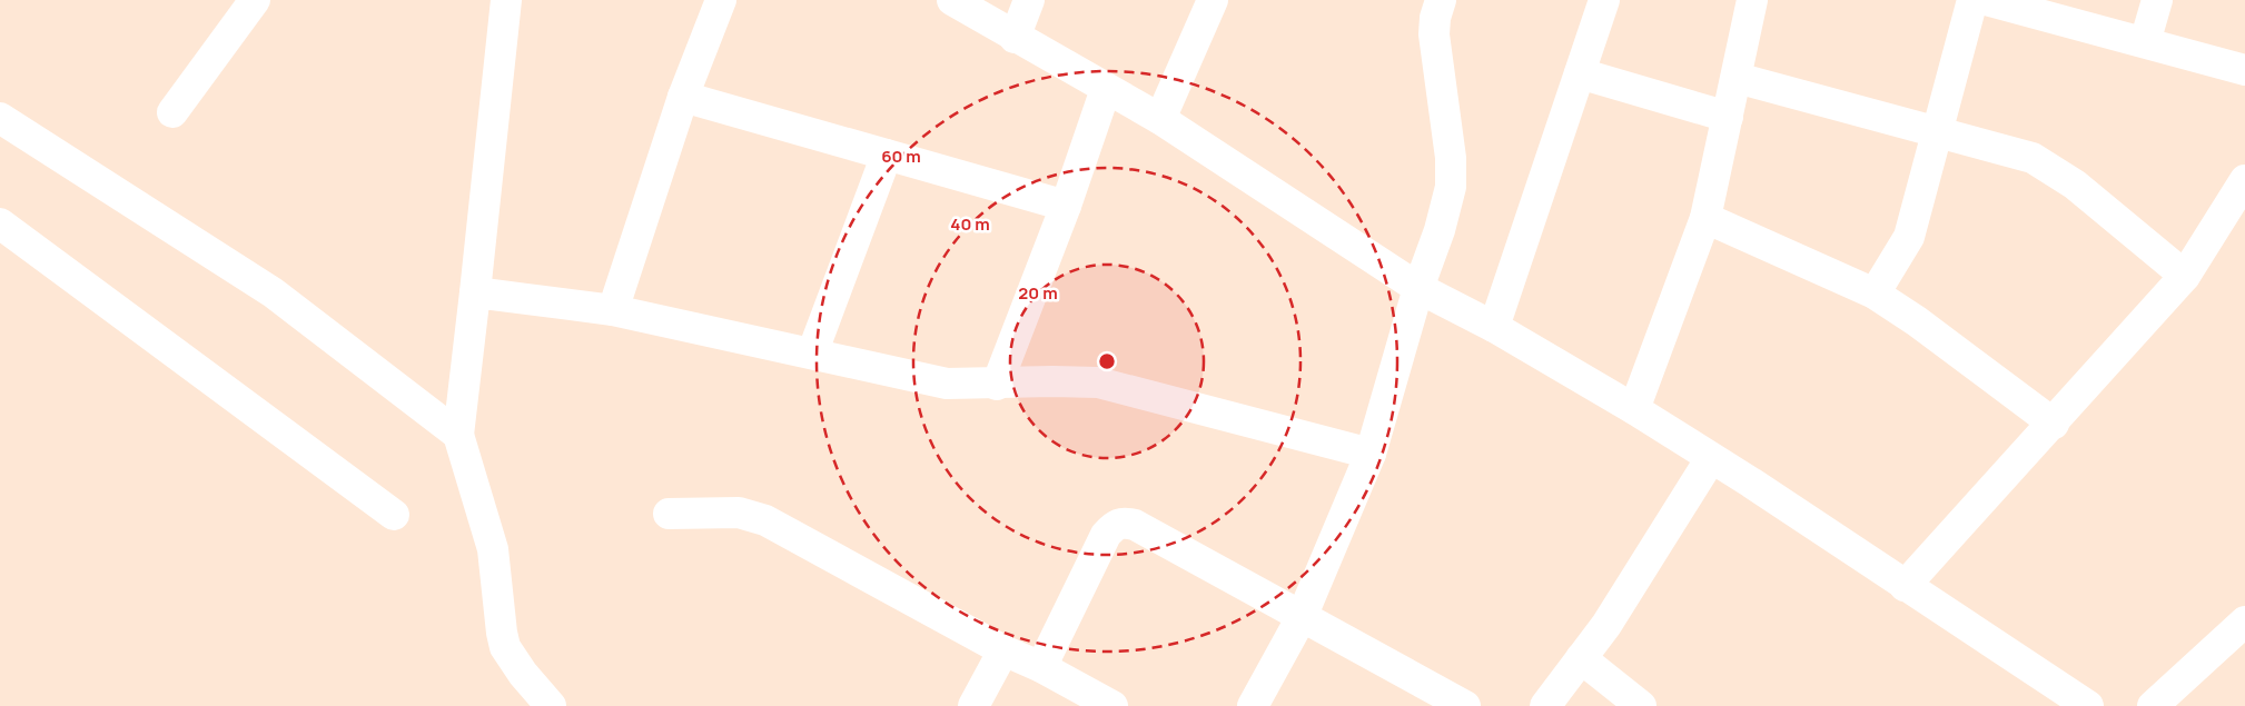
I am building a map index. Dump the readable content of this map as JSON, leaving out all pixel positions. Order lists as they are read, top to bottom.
{
  "rings": ["60 m", "40 m", "20 m"]
}
